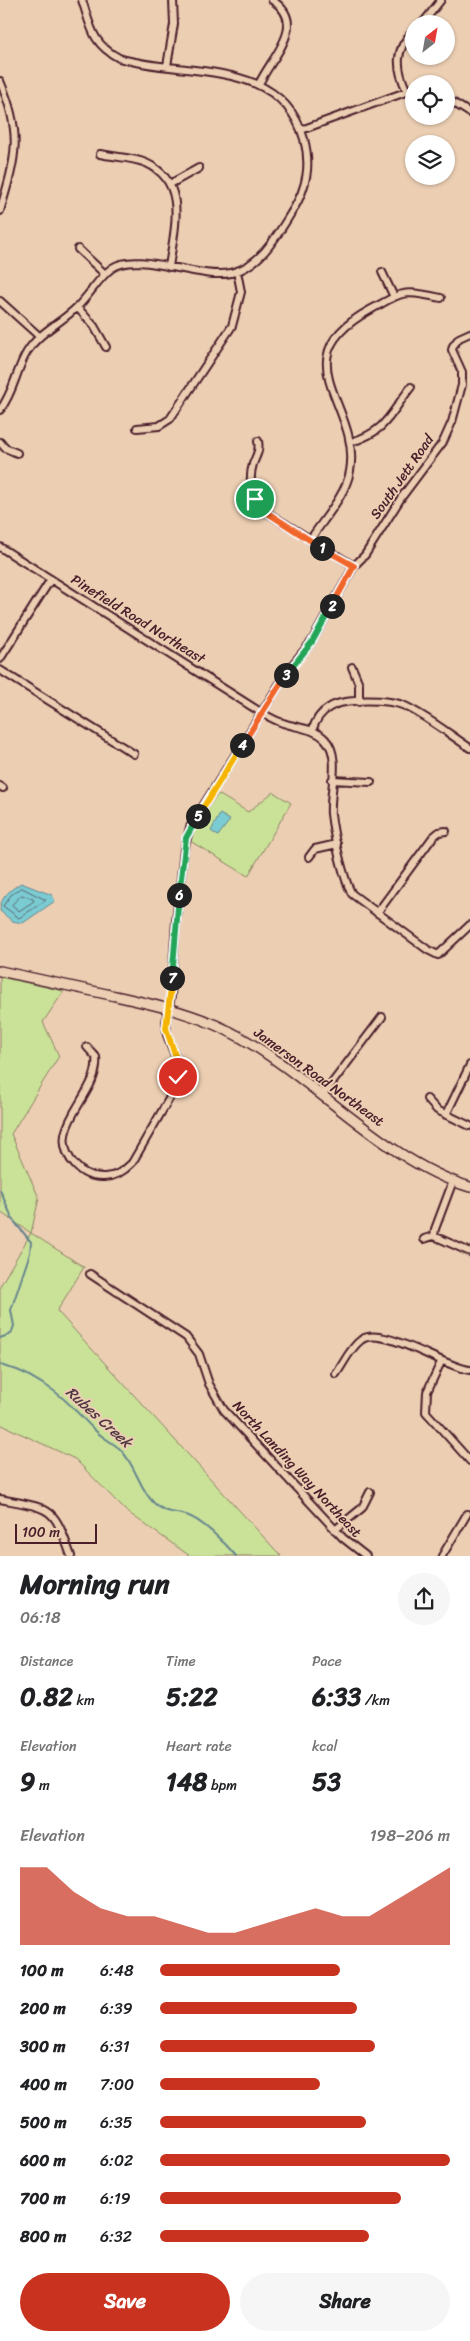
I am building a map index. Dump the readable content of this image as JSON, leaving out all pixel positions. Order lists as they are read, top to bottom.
{
  "streets": {
    "street": [
      "South Jett Road",
      "Pinefield Road Northeast",
      "Jamerson Road Northeast",
      "North Landing Way Northeast"
    ]
  },
  "crossings": [
    ["South Jett Road", "Pinefield Road Northeast"],
    ["South Jett Road", "Jamerson Road Northeast"]
  ],
  "water": ["Rubes Creek"],
  "scale_bar": "100 m",
  "north": "top right",
  "page": {
    "pins": [
      "1",
      "2",
      "3",
      "4",
      "5",
      "6",
      "7"
    ],
    "scale": "100 m",
    "heading": ["Morning run", "06:18"],
    "stats": [
      ["Distance", "0.82 km"],
      ["Time", "5:22"],
      ["Pace", "6:33 /km"],
      ["Elevation", "9 m"],
      ["Heart rate", "148 bpm"],
      ["kcal", "53"]
    ],
    "chart": ["Elevation", "198–206 m"],
    "list": [
      {
        "name": "100 m",
        "note": "6:48"
      },
      {
        "name": "200 m",
        "note": "6:39"
      },
      {
        "name": "300 m",
        "note": "6:31"
      },
      {
        "name": "400 m",
        "note": "7:00"
      },
      {
        "name": "500 m",
        "note": "6:35"
      },
      {
        "name": "600 m",
        "note": "6:02"
      },
      {
        "name": "700 m",
        "note": "6:19"
      },
      {
        "name": "800 m",
        "note": "6:32"
      }
    ],
    "buttons": ["Save", "Share"]
  }
}
